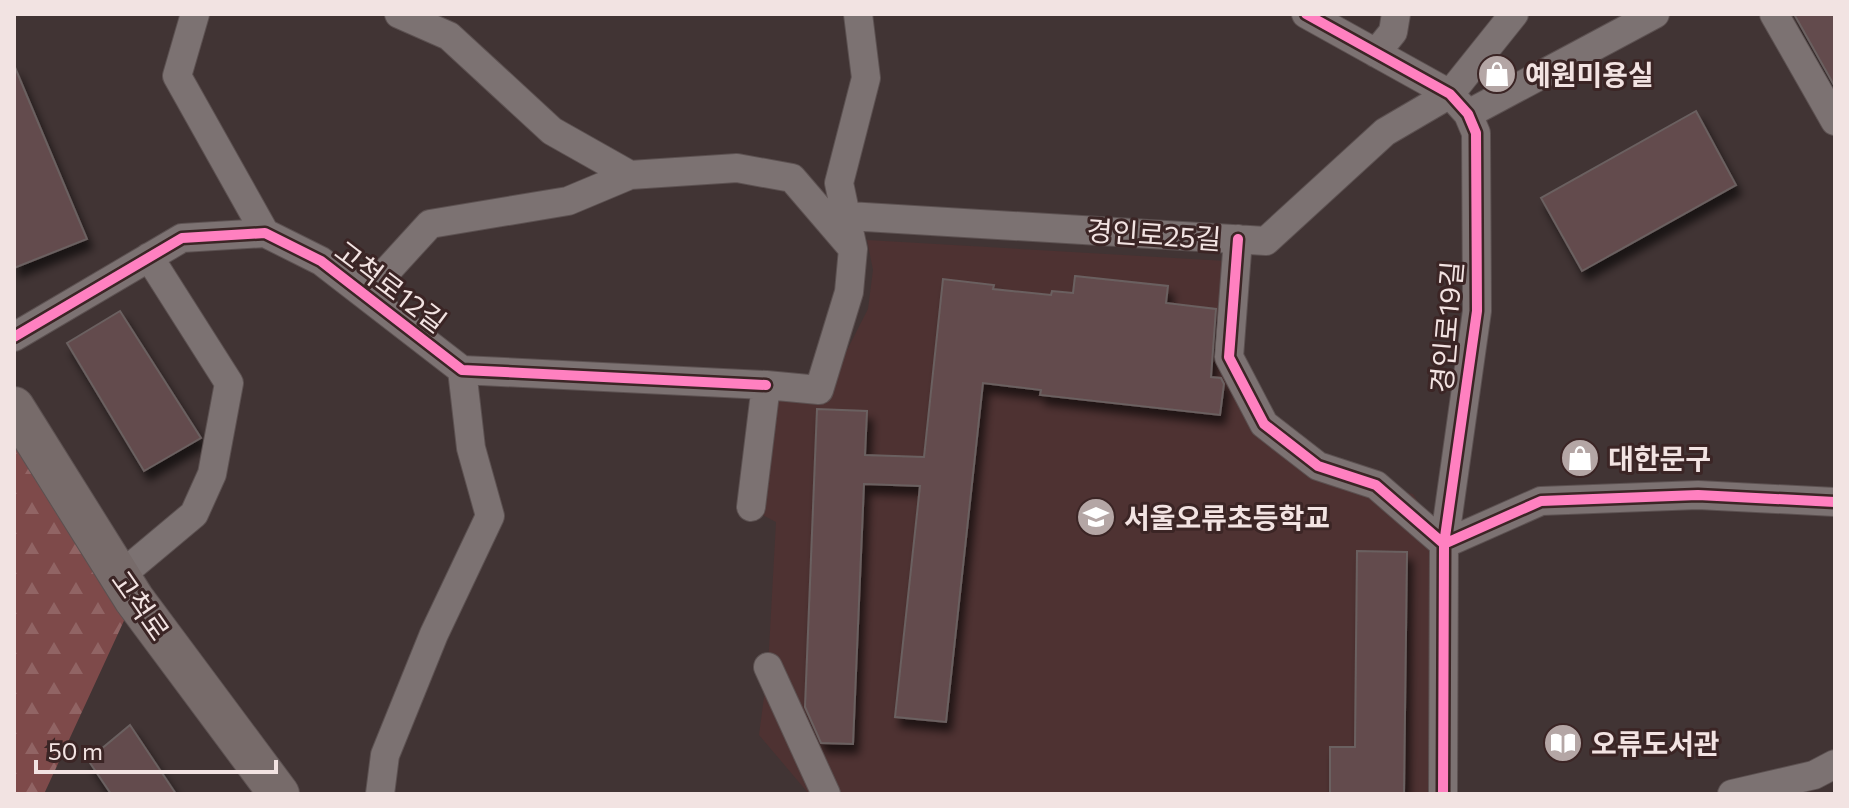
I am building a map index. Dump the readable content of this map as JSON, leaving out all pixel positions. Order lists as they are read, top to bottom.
{
  "streets": {
    "main road": ["고척로"],
    "street": ["경인로25길", "고척로12길", "경인로19길"]
  },
  "crossings": [
    ["경인로25길", "경인로19길"]
  ],
  "places": {
    "shop": ["예원미용실", "대한문구"],
    "school or university": ["서울오류초등학교"],
    "library": ["오류도서관"]
  },
  "scale_bar": "50 m"
}
